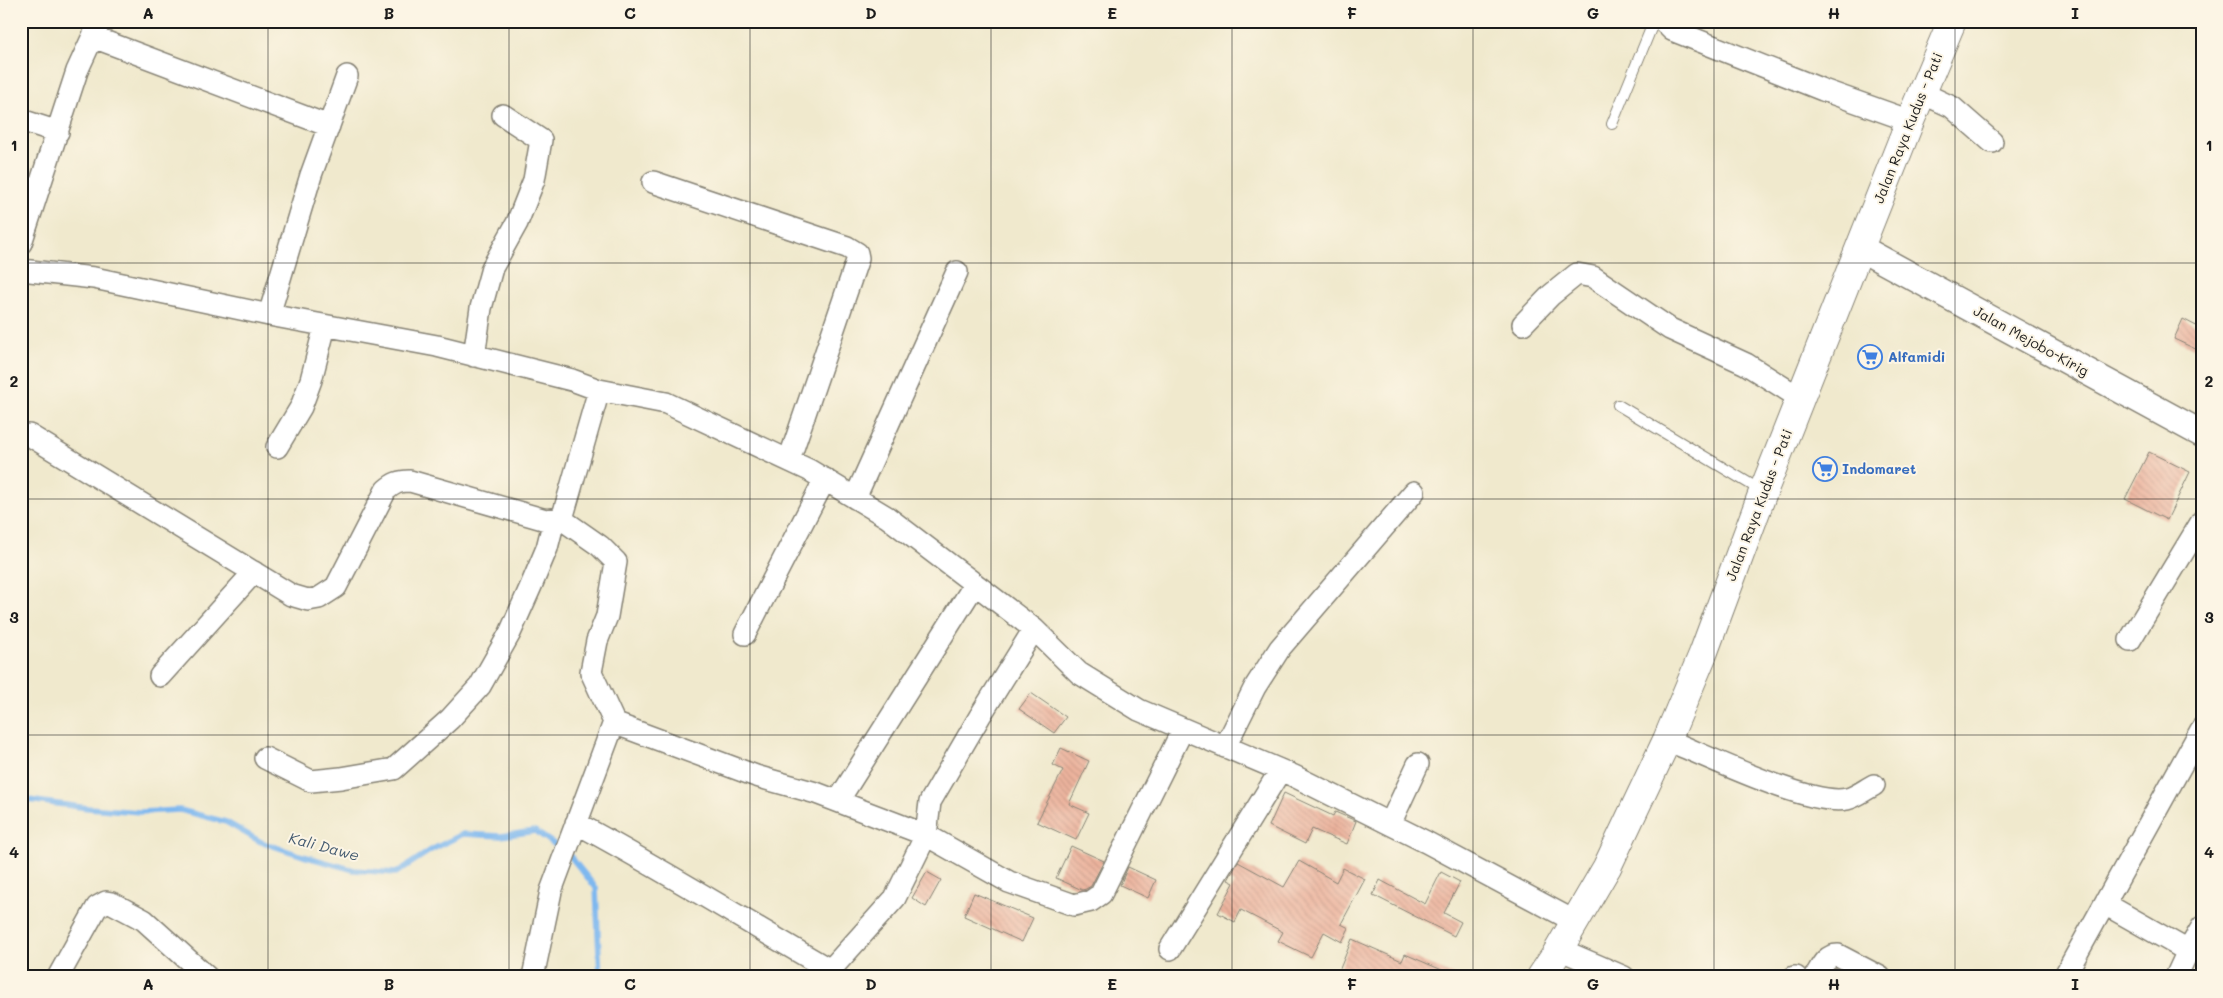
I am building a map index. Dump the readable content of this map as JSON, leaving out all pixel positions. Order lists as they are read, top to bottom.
{
  "streets": {
    "highway": ["Jalan Raya Kudus - Pati"],
    "street": ["Jalan Mejobo-Kirig"]
  },
  "crossings": [
    ["Jalan Raya Kudus - Pati", "Jalan Mejobo-Kirig"]
  ],
  "water": ["Kali Dawe"],
  "places": {
    "supermarket": ["Alfamidi", "Indomaret"]
  },
  "grid": {
    "columns": [
      "A",
      "B",
      "C",
      "D",
      "E",
      "F",
      "G",
      "H",
      "I"
    ],
    "rows": [
      "1",
      "2",
      "3",
      "4"
    ]
  }
}
